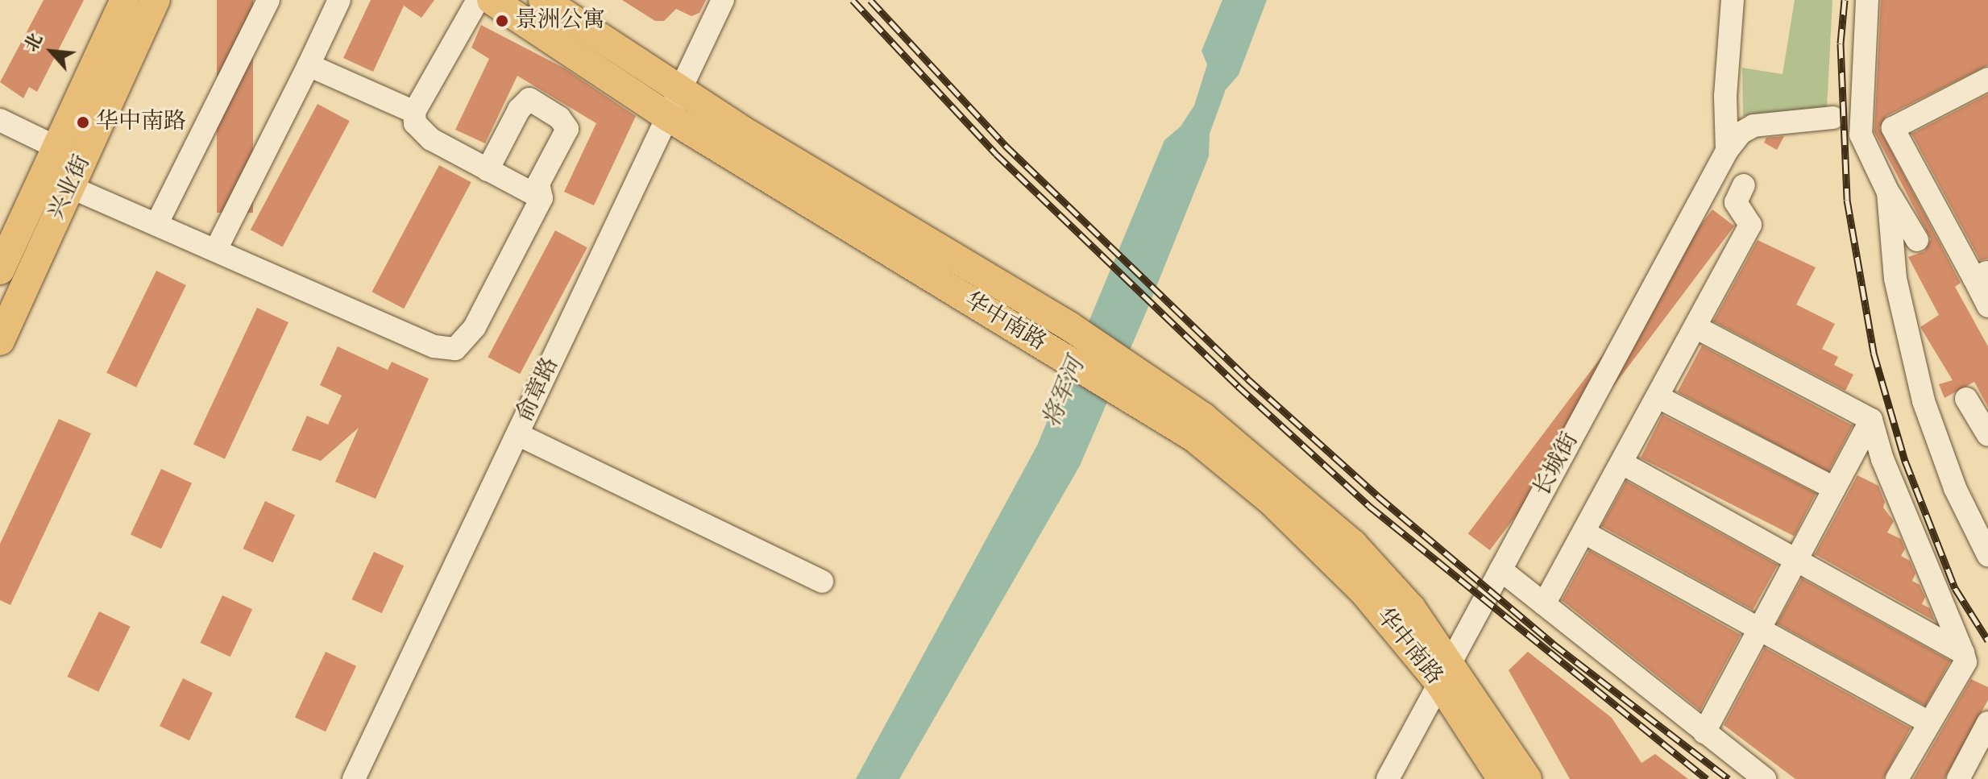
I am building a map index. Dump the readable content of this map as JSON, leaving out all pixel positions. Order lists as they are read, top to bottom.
{
  "streets": {
    "main road": ["兴业街", "华中南路"],
    "street": ["俞章路", "长城街"]
  },
  "crossings": [
    ["华中南路", "俞章路"],
    ["华中南路", "长城街"]
  ],
  "water": ["将军河"],
  "places": ["景洲公寓", "华中南路"],
  "north": "top left"
}
